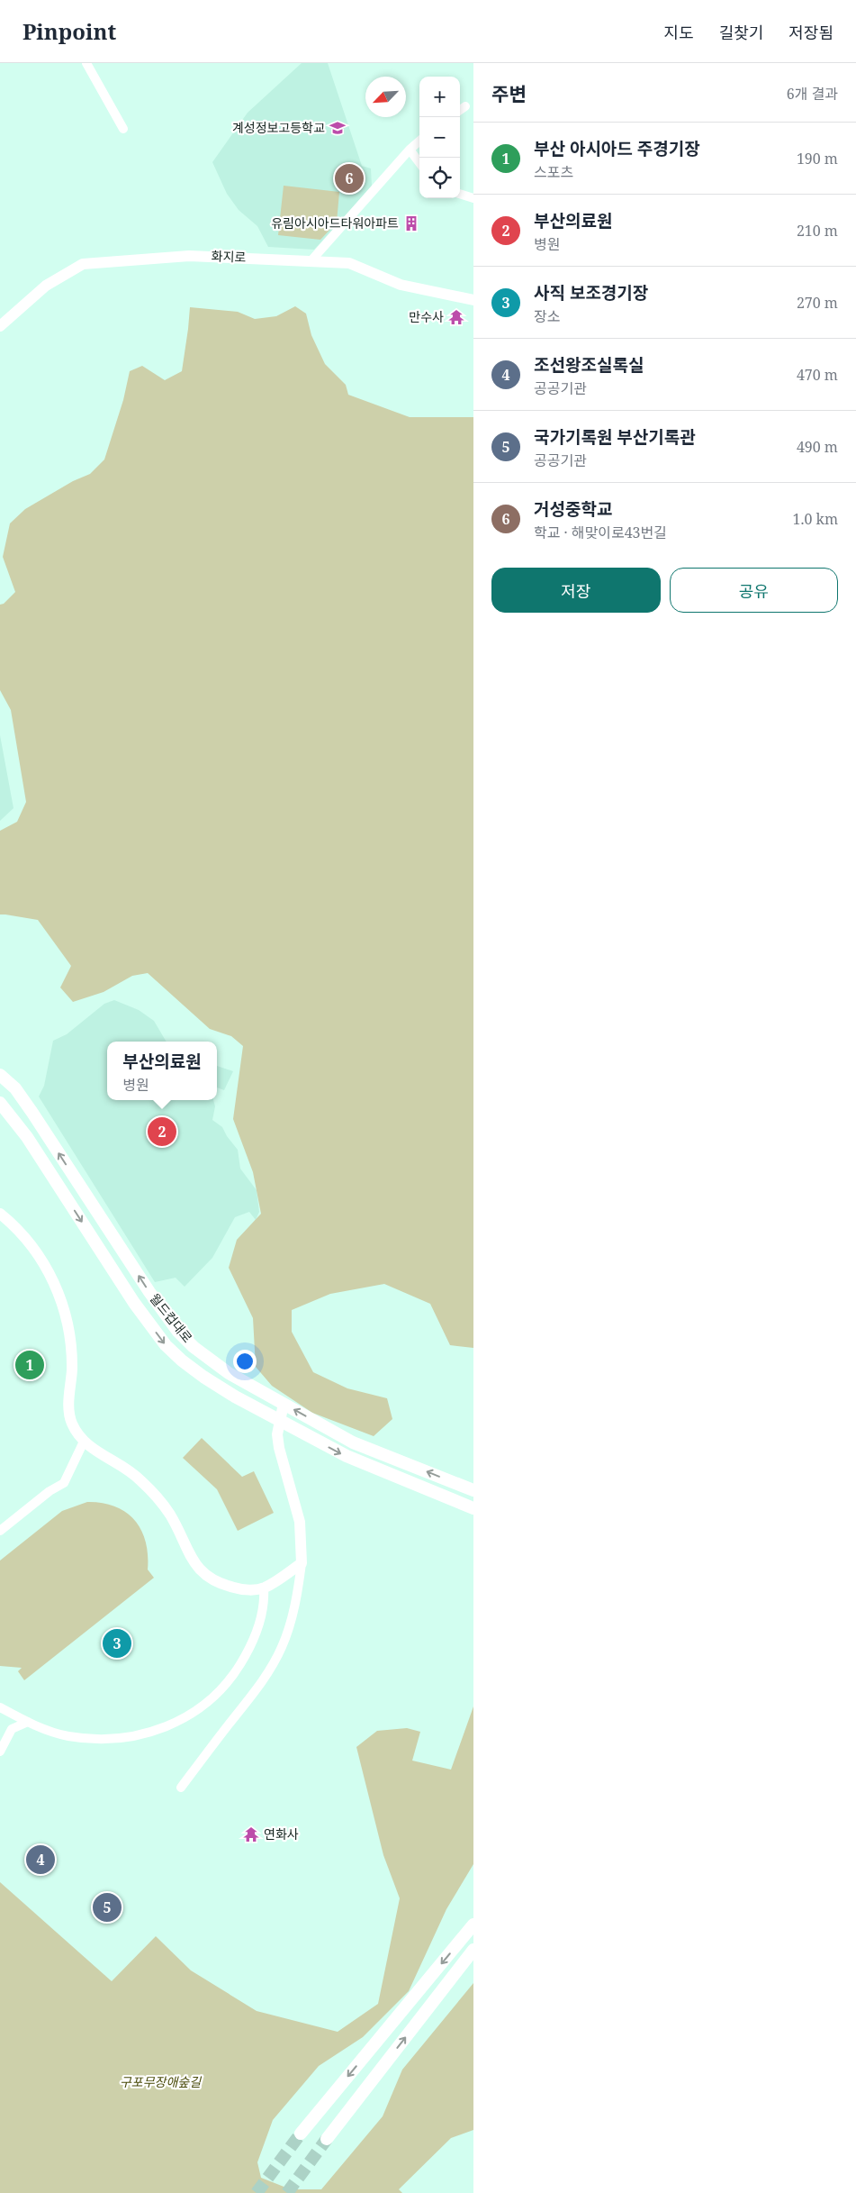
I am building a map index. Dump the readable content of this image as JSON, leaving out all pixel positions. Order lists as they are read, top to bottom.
{
  "streets": {
    "main road": ["월드컵대로"],
    "street": ["화지로"]
  },
  "parks": ["구포무장애숲길"],
  "places": {
    "school or university": ["계성정보고등학교"],
    "building": ["유림아시아드타워아파트"],
    "temple": ["만수사", "연화사"]
  },
  "north": "bottom left",
  "page": {
    "header": "Pinpoint",
    "nav": ["지도", "길찾기", "저장됨"],
    "heading": ["주변", "6개 결과"],
    "map_buttons": ["+", "−"],
    "list": [
      {
        "mark": "1",
        "name": "부산 아시아드 주경기장",
        "note": "스포츠",
        "value": "190 m"
      },
      {
        "mark": "2",
        "name": "부산의료원",
        "note": "병원",
        "value": "210 m"
      },
      {
        "mark": "3",
        "name": "사직 보조경기장",
        "note": "장소",
        "value": "270 m"
      },
      {
        "mark": "4",
        "name": "조선왕조실록실",
        "note": "공공기관",
        "value": "470 m"
      },
      {
        "mark": "5",
        "name": "국가기록원 부산기록관",
        "note": "공공기관",
        "value": "490 m"
      },
      {
        "mark": "6",
        "name": "거성중학교",
        "note": "학교 · 해맞이로43번길",
        "value": "1.0 km"
      }
    ],
    "pins": [
      "6",
      "2",
      "1",
      "3",
      "4",
      "5"
    ],
    "buttons": ["저장", "공유"],
    "popup": ["부산의료원", "병원"]
  }
}
